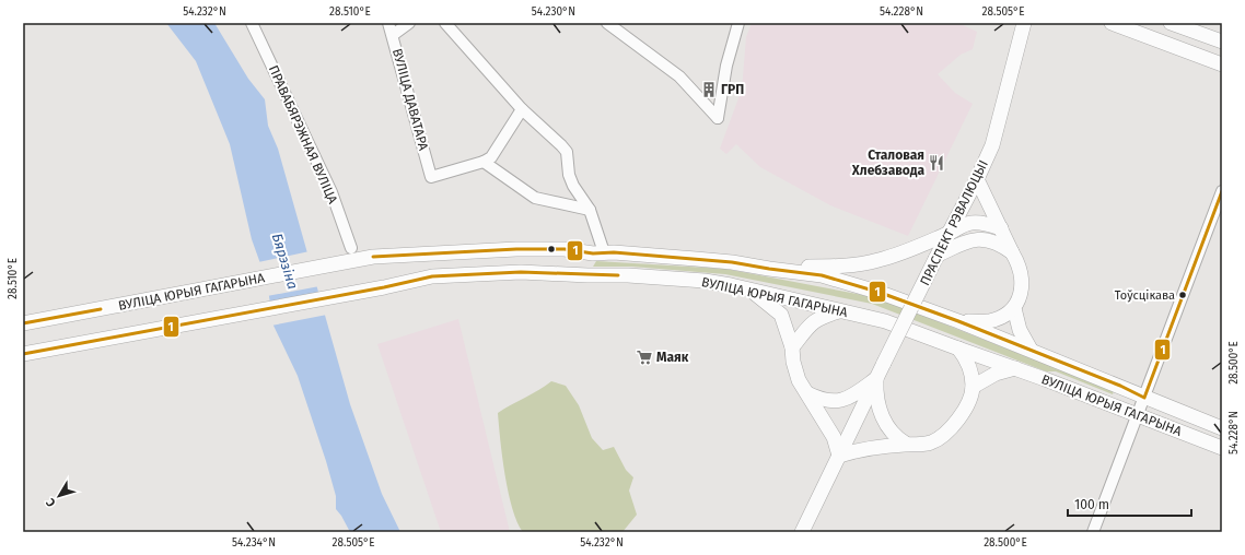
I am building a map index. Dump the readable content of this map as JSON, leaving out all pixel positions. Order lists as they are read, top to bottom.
{
  "streets": {
    "main road": ["ПРАСПЕКТ РЭВАЛЮЦЫІ", "ВУЛІЦА ЮРЫЯ ГАГАРЫНА"],
    "street": ["ВУЛІЦА ДАВАТАРА", "ПРАВАБЯРЭЖНАЯ ВУЛІЦА"]
  },
  "water": ["Бярэзіна"],
  "places": {
    "building": ["ГРП"],
    "restaurant": ["Сталовая Хлебзавода"],
    "other": ["Тоўсцікава"],
    "supermarket": ["Маяк"]
  },
  "lines": ["transit line 1"],
  "scale_bar": "100 m",
  "north": "bottom left",
  "coordinates": [
    "54.232°N",
    "28.510°E",
    "54.230°N",
    "54.228°N",
    "28.505°E",
    "28.500°E",
    "54.234°N"
  ]
}
